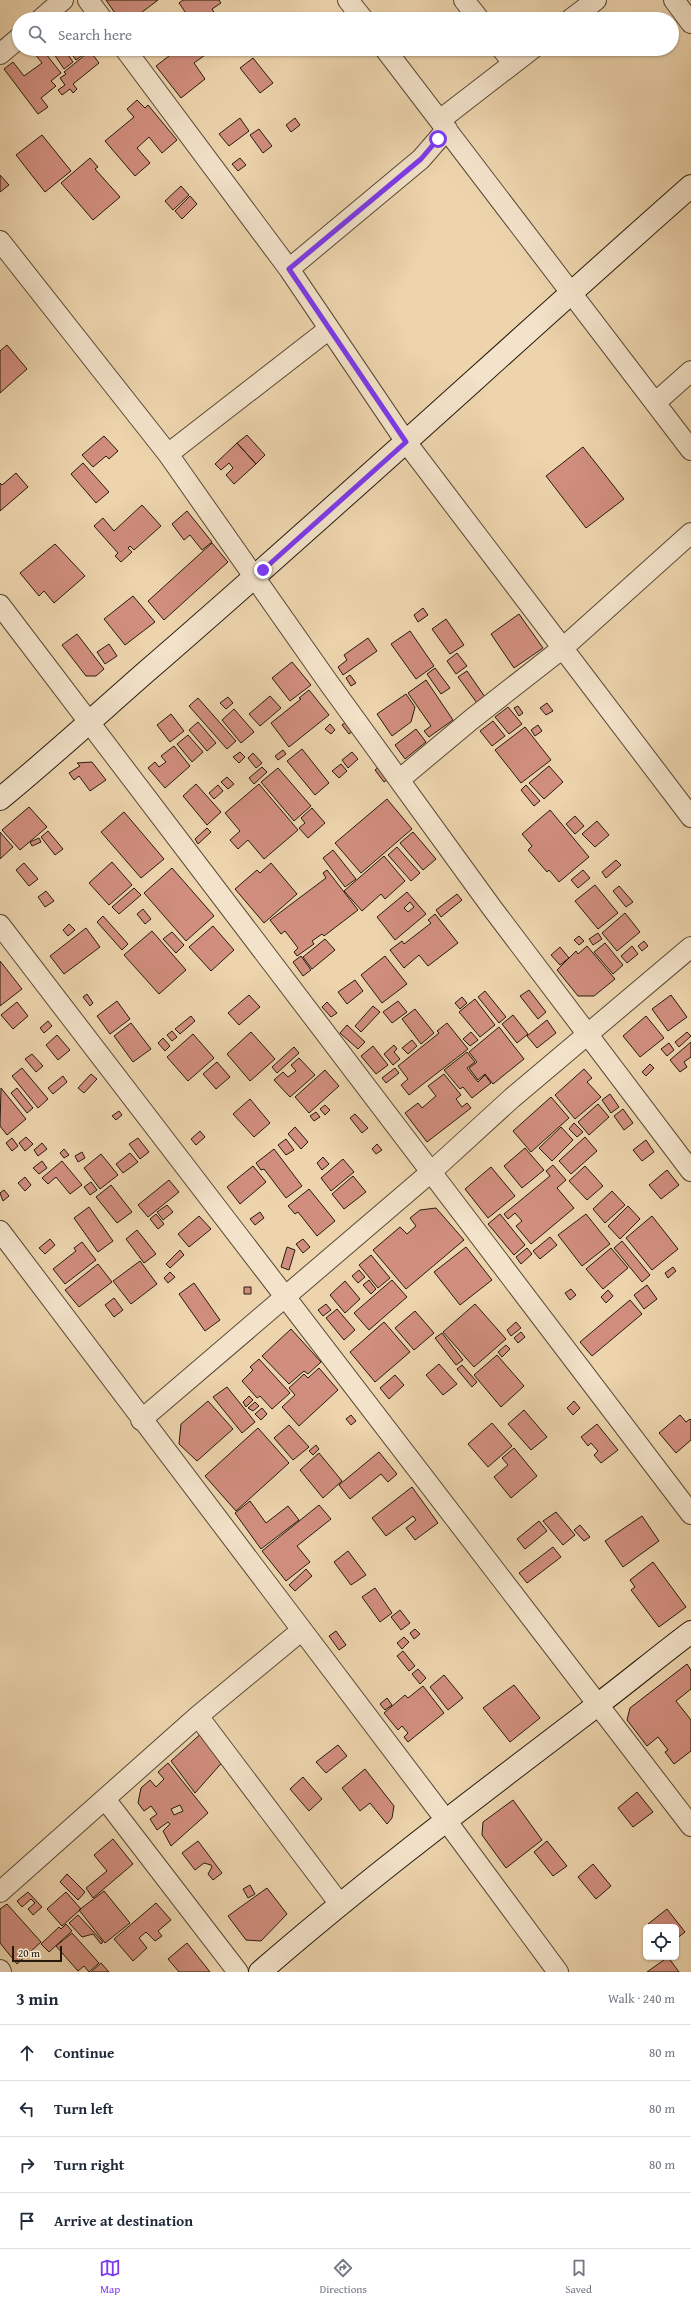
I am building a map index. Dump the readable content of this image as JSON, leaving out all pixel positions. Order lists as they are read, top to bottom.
{
  "scale_bar": "20 m",
  "page": {
    "search": "Search here",
    "scale": "20 m",
    "heading": ["3 min", "Walk · 240 m"],
    "list": [
      ["Continue", "80 m"],
      ["Turn left", "80 m"],
      ["Turn right", "80 m"],
      "Arrive at destination"
    ],
    "nav": ["Map", "Directions", "Saved"]
  }
}
